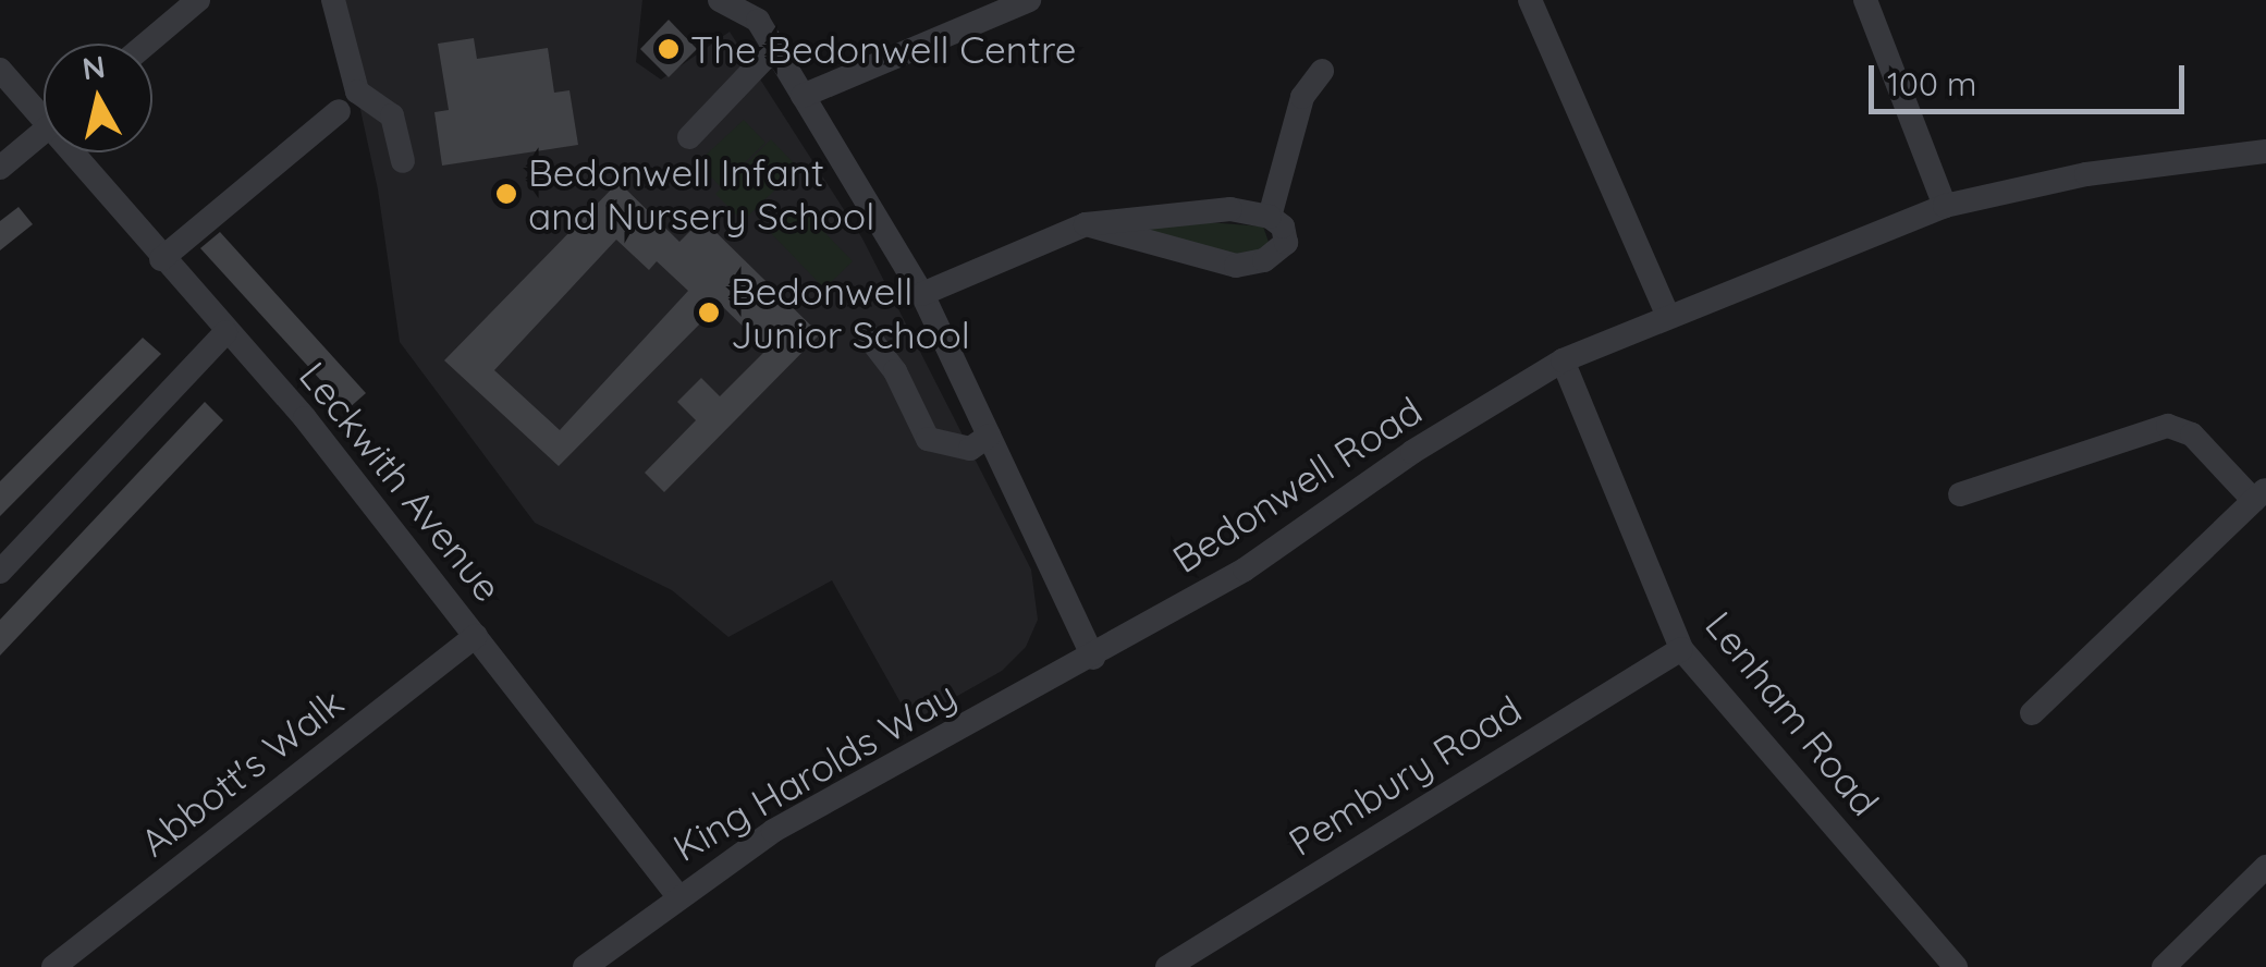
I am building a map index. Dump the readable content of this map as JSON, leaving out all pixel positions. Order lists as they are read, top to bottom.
{
  "streets": {
    "street": [
      "Leckwith Avenue",
      "Bedonwell Road",
      "Lenham Road",
      "King Harolds Way",
      "Abbott's Walk",
      "Pembury Road"
    ]
  },
  "crossings": [
    ["Leckwith Avenue", "King Harolds Way"],
    ["Leckwith Avenue", "Abbott's Walk"],
    ["Bedonwell Road", "Lenham Road"],
    ["Bedonwell Road", "King Harolds Way"],
    ["Lenham Road", "Pembury Road"]
  ],
  "places": ["The Bedonwell Centre", "Bedonwell Infant and Nursery School", "Bedonwell Junior School"],
  "scale_bar": "100 m",
  "north": "top"
}
